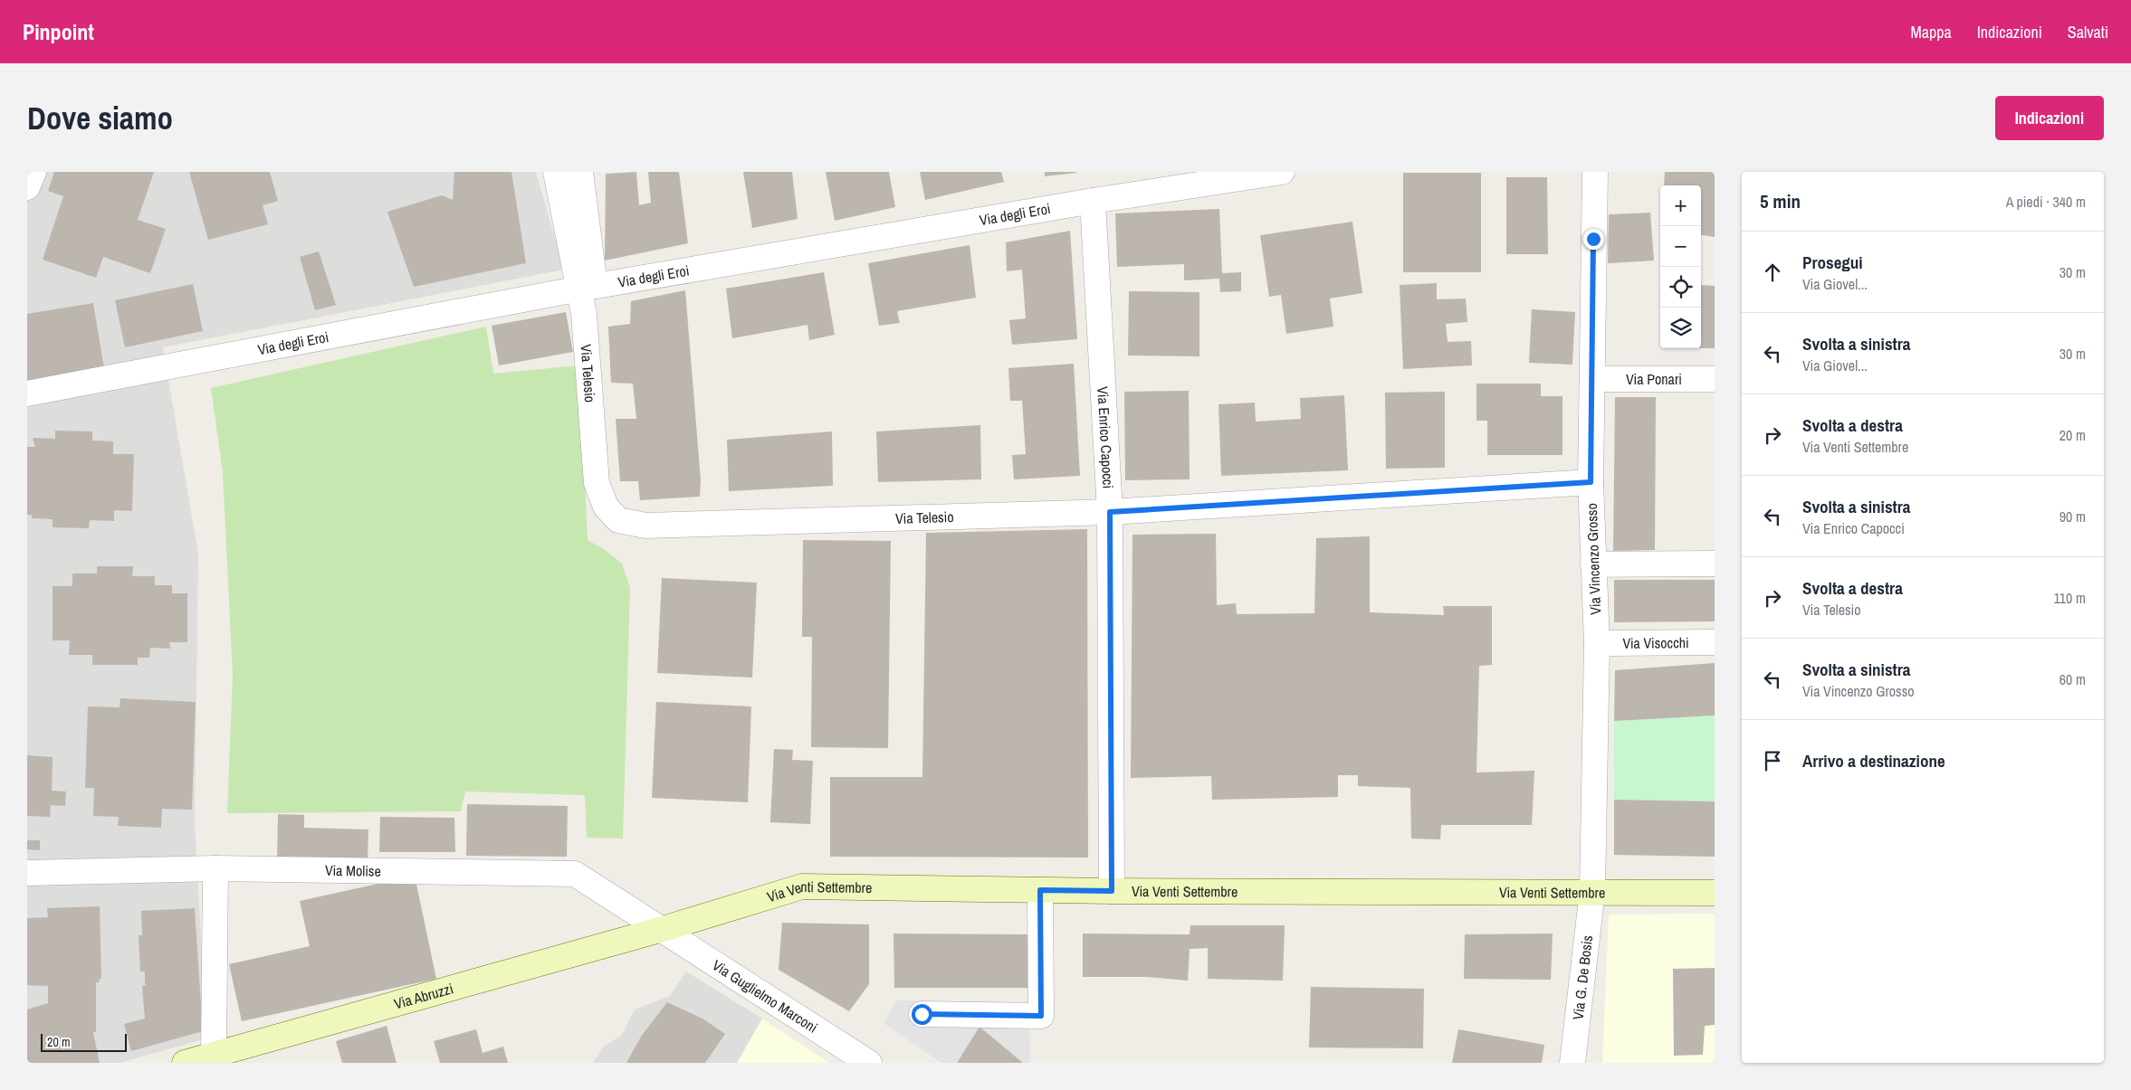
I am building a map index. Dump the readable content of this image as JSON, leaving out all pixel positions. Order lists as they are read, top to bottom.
{
  "streets": {
    "main road": ["Via Venti Settembre", "Via Abruzzi"],
    "street": [
      "Via degli Eroi",
      "Via Telesio",
      "Via Ponari",
      "Via Enrico Capocci",
      "Via Vincenzo Grosso",
      "Via Visocchi",
      "Via Molise",
      "Via G. De Bosis",
      "Via Guglielmo Marconi"
    ]
  },
  "crossings": [
    ["Via degli Eroi", "Via Telesio"],
    ["Via degli Eroi", "Via Enrico Capocci"],
    ["Via Telesio", "Via Enrico Capocci"],
    ["Via Telesio", "Via Vincenzo Grosso"],
    ["Via Ponari", "Via Vincenzo Grosso"],
    ["Via Enrico Capocci", "Via Venti Settembre"],
    ["Via Vincenzo Grosso", "Via Visocchi"],
    ["Via Vincenzo Grosso", "Via Venti Settembre"],
    ["Via Vincenzo Grosso", "Via G. De Bosis"],
    ["Via Molise", "Via Venti Settembre"],
    ["Via Molise", "Via Abruzzi"],
    ["Via Molise", "Via Guglielmo Marconi"],
    ["Via Venti Settembre", "Via G. De Bosis"],
    ["Via Venti Settembre", "Via Abruzzi"],
    ["Via Venti Settembre", "Via Guglielmo Marconi"],
    ["Via Abruzzi", "Via Guglielmo Marconi"]
  ],
  "scale_bar": "20 m",
  "page": {
    "header": "Pinpoint",
    "nav": ["Mappa", "Indicazioni", "Salvati"],
    "buttons": "Indicazioni",
    "title": "Dove siamo",
    "heading": ["5 min", "A piedi · 340 m"],
    "map_buttons": ["+", "−"],
    "list": [
      ["Prosegui", "Via Giovel...", "30 m"],
      ["Svolta a sinistra", "Via Giovel...", "30 m"],
      ["Svolta a destra", "Via Venti Settembre", "20 m"],
      ["Svolta a sinistra", "Via Enrico Capocci", "90 m"],
      ["Svolta a destra", "Via Telesio", "110 m"],
      ["Svolta a sinistra", "Via Vincenzo Grosso", "60 m"],
      "Arrivo a destinazione"
    ],
    "scale": "20 m"
  }
}
